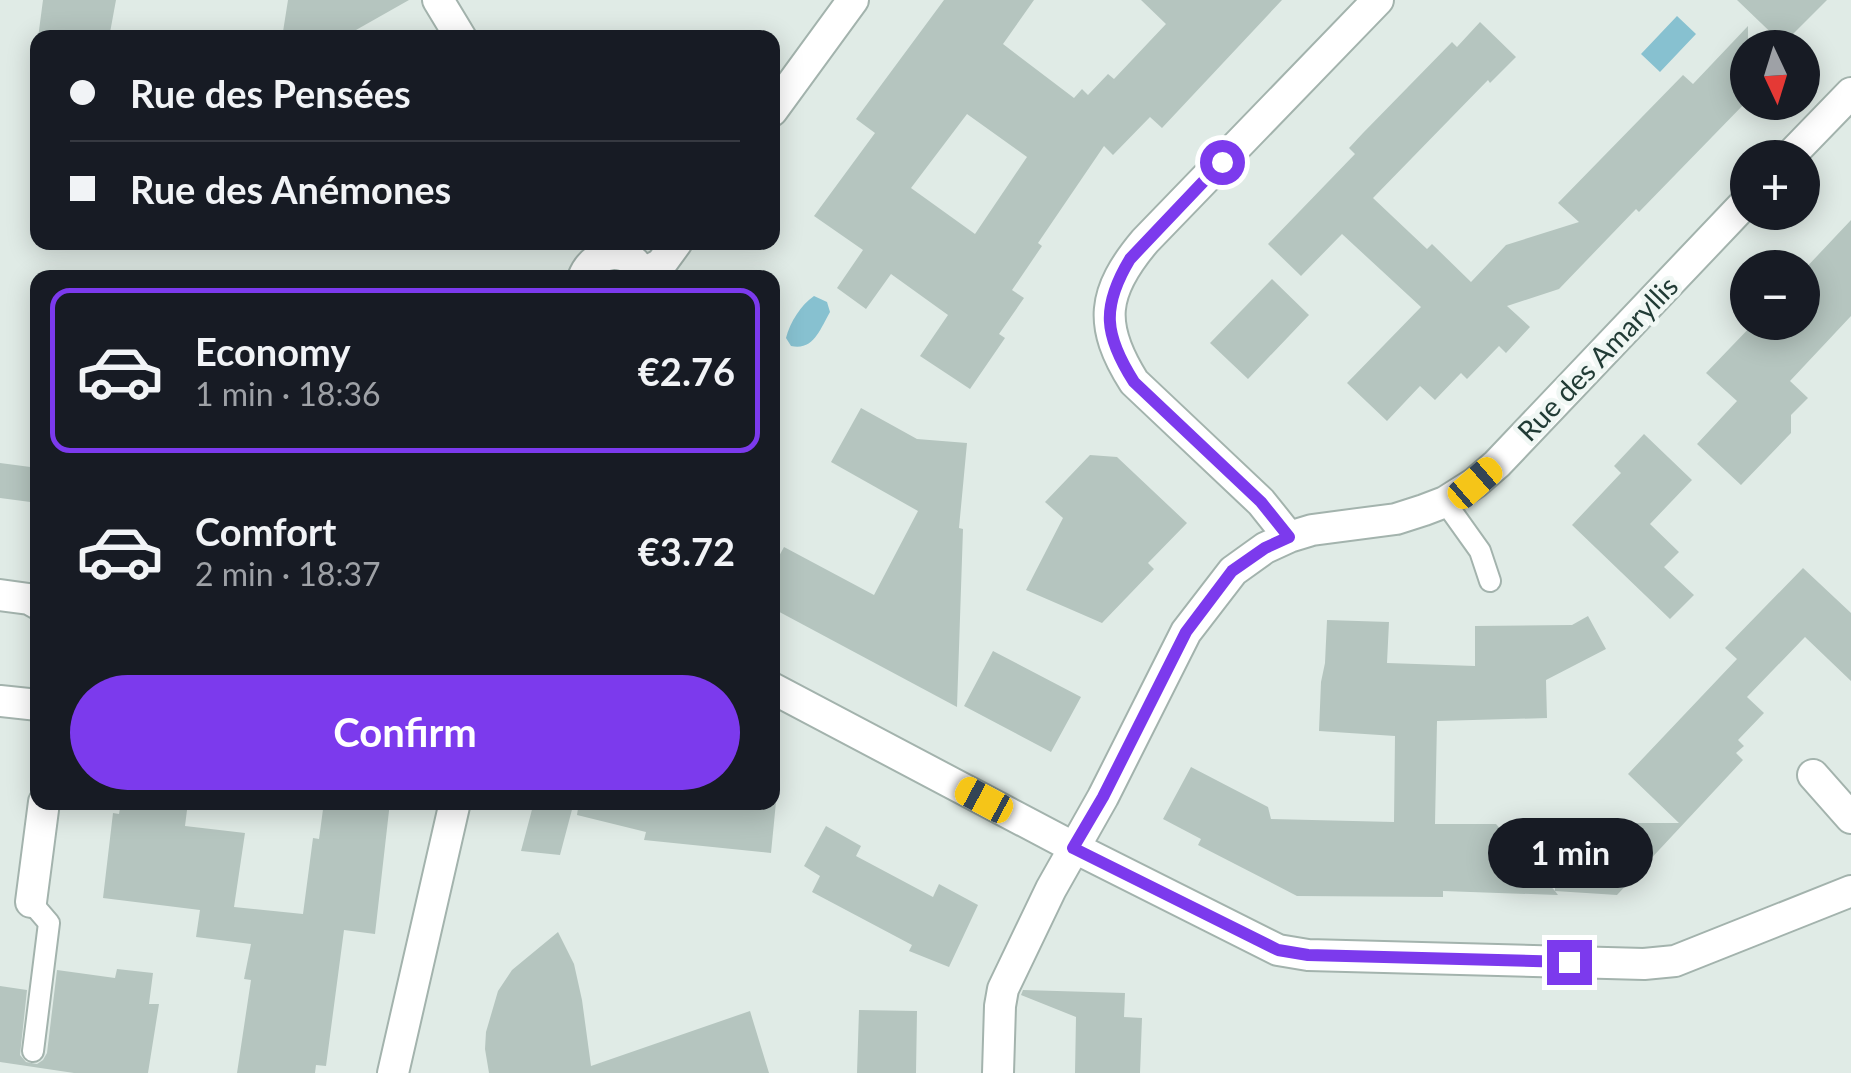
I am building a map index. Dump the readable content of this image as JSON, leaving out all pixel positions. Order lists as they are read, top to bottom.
{
  "streets": {
    "street": ["Rue des Amaryllis"]
  },
  "north": "bottom",
  "page": {
    "map_buttons": ["+", "−"],
    "banner": ["Rue des Pensées", "Rue des Anémones"],
    "list": [
      {
        "name": "Economy",
        "note": "1 min · 18:36",
        "value": "€2.76"
      },
      {
        "name": "Comfort",
        "note": "2 min · 18:37",
        "value": "€3.72"
      }
    ],
    "buttons": "Confirm",
    "bubble": "1 min"
  }
}
